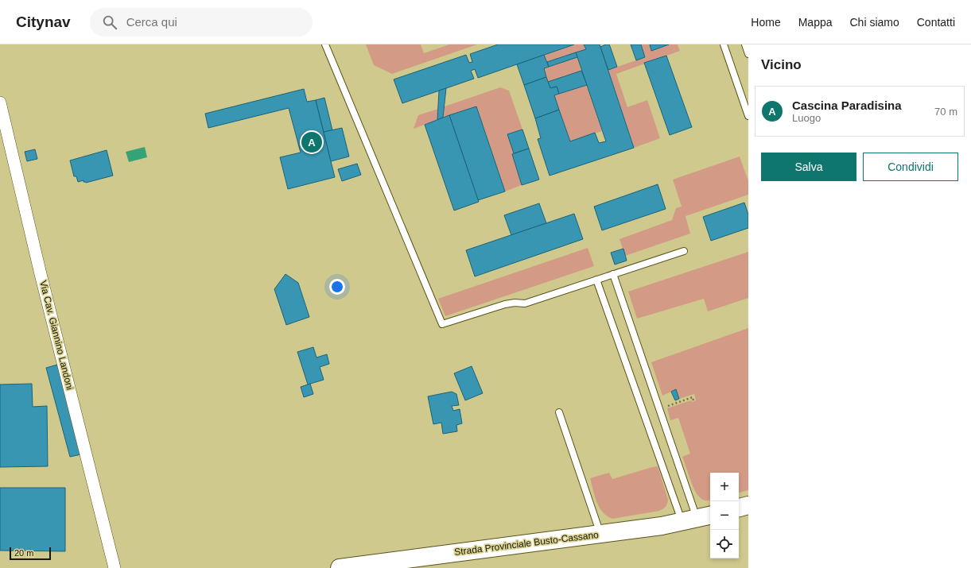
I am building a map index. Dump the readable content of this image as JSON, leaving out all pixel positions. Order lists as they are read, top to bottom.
{
  "streets": {
    "main road": ["Strada Provinciale Busto-Cassano"],
    "street": ["Via Cav. Giannino Landoni"]
  },
  "scale_bar": "20 m",
  "page": {
    "header": "Citynav",
    "search": "Cerca qui",
    "nav": [
      "Home",
      "Mappa",
      "Chi siamo",
      "Contatti"
    ],
    "heading": "Vicino",
    "list": [
      {
        "mark": "A",
        "name": "Cascina Paradisina",
        "note": "Luogo",
        "value": "70 m"
      }
    ],
    "pins": "A",
    "buttons": ["Salva", "Condividi"],
    "map_buttons": ["+", "−"],
    "scale": "20 m"
  }
}
